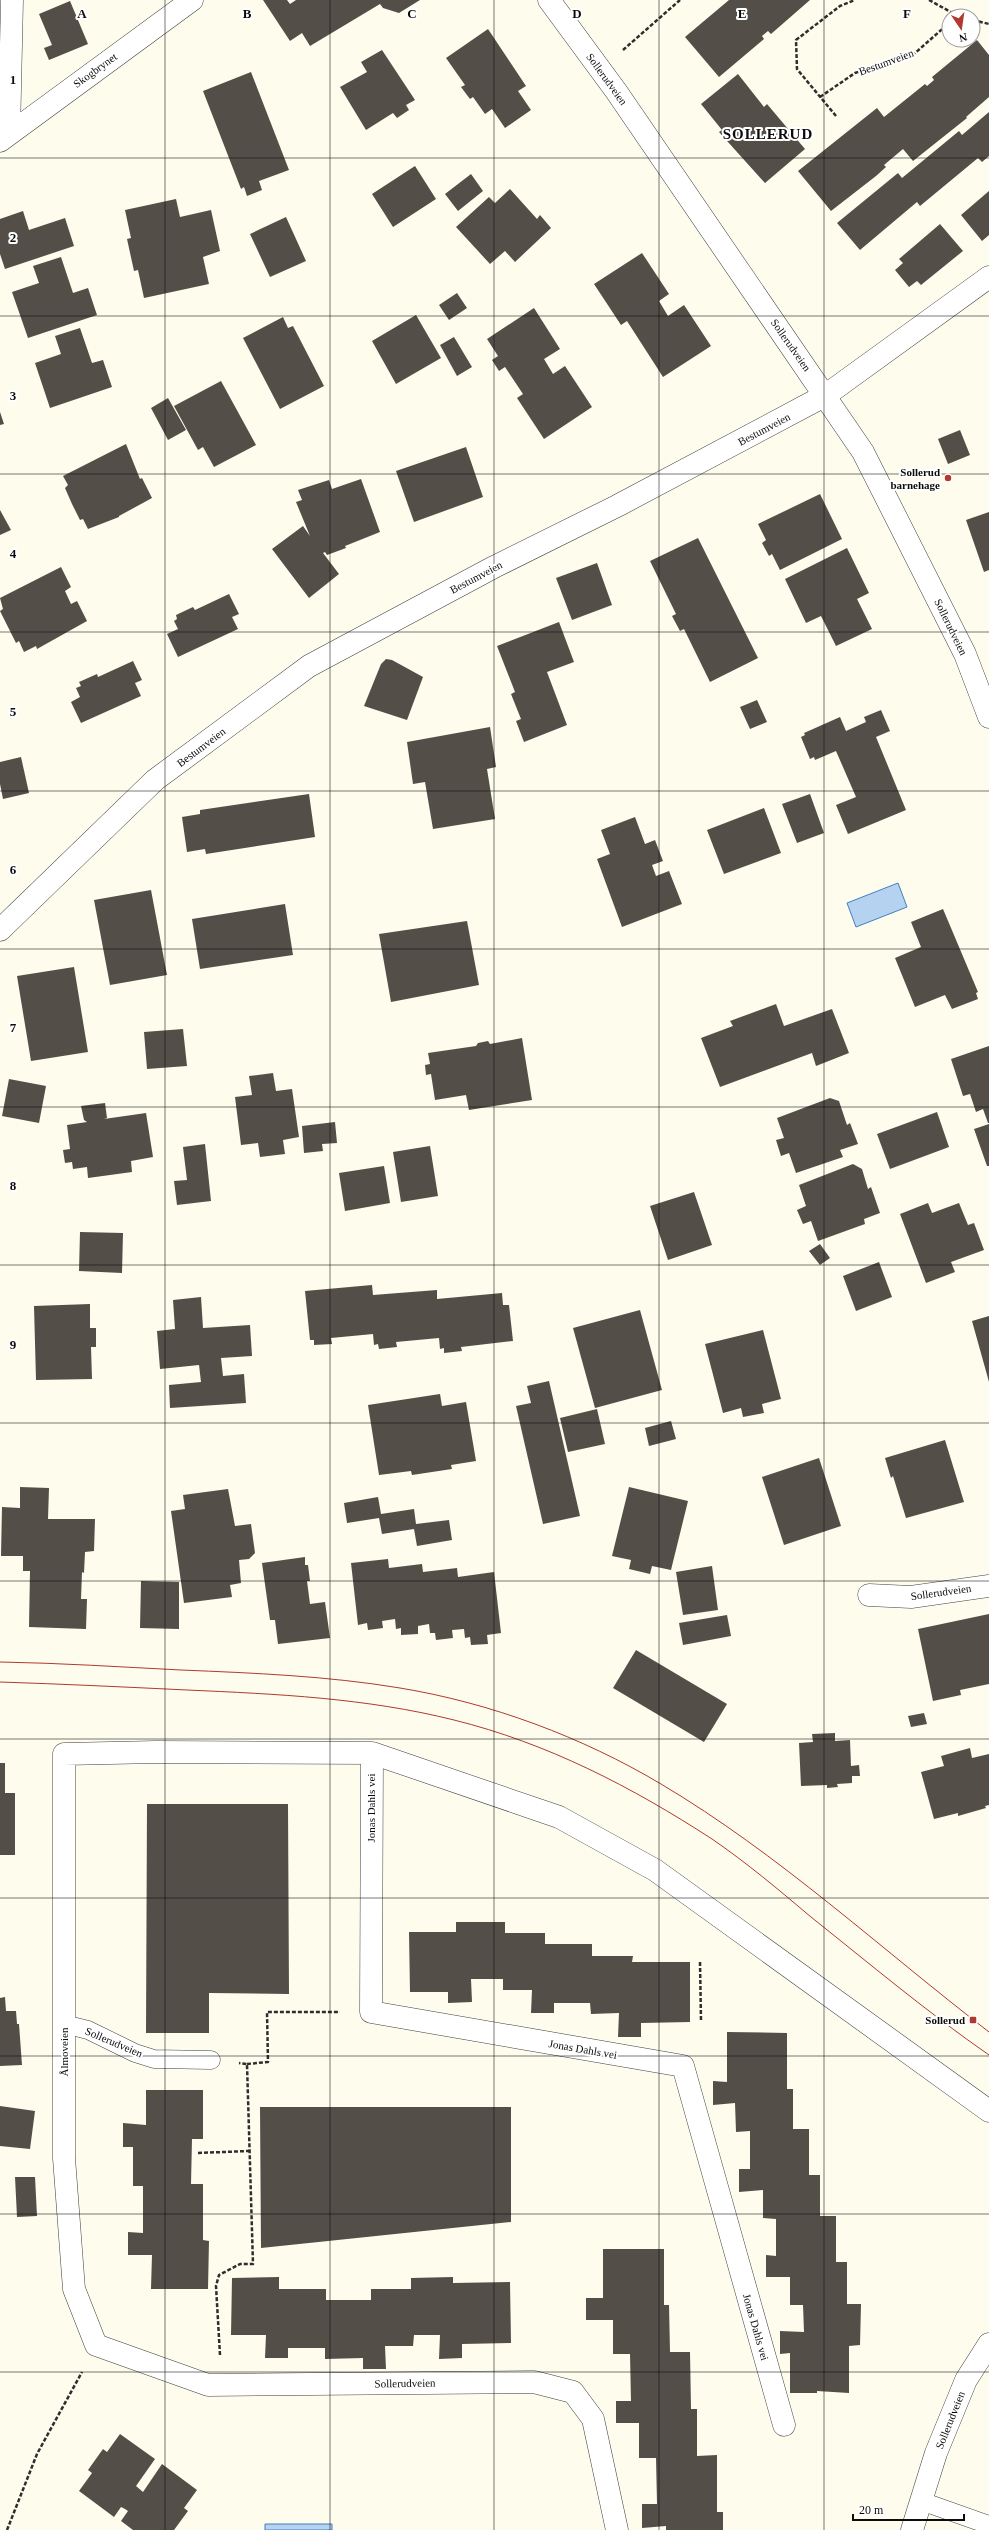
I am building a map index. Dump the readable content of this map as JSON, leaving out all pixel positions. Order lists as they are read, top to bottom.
{
  "streets": {
    "street": [
      "Bestumveien",
      "Skogbrynet",
      "Sollerudveien",
      "Jonas Dahls vei",
      "Ålmoveien"
    ]
  },
  "crossings": [
    ["Bestumveien", "Sollerudveien"],
    ["Sollerudveien", "Ålmoveien"],
    ["Jonas Dahls vei", "Ålmoveien"]
  ],
  "districts": ["SOLLERUD"],
  "places": {
    "other": ["Sollerud barnehage"],
    "transit": ["Sollerud"]
  },
  "scale_bar": "20 m",
  "north": "bottom",
  "grid": {
    "columns": [
      "A",
      "B",
      "C",
      "D",
      "E",
      "F"
    ],
    "rows": [
      "1",
      "2",
      "3",
      "4",
      "5",
      "6",
      "7",
      "8",
      "9"
    ]
  }
}
